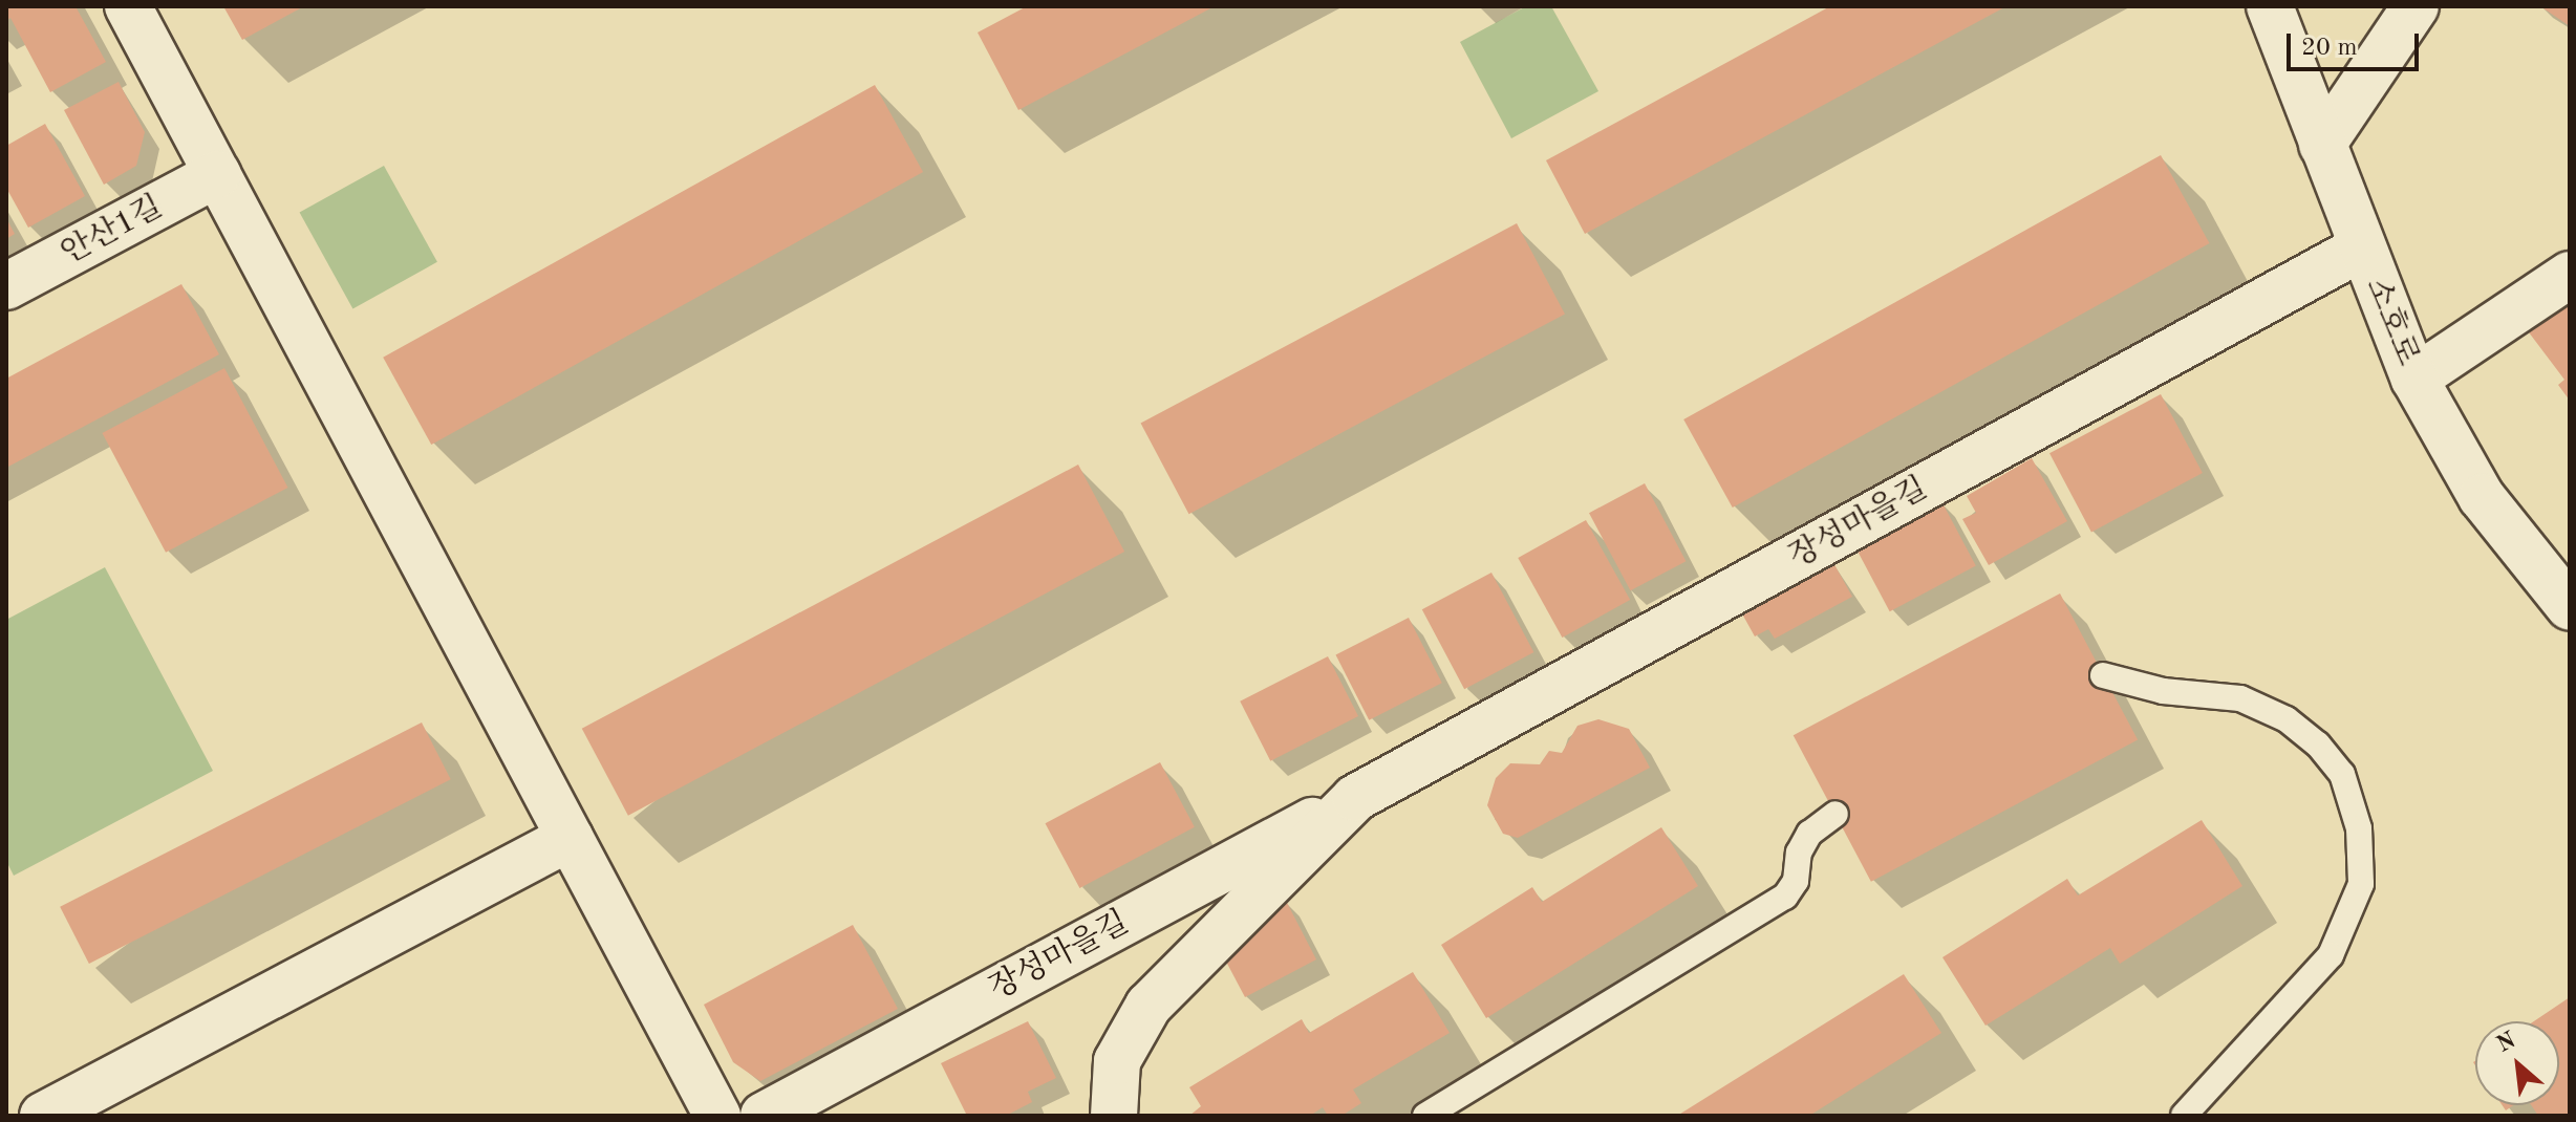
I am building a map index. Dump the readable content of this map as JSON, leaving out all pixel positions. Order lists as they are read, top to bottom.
{
  "streets": {
    "street": ["안산1길", "소호로", "장성마을길"]
  },
  "crossings": [
    ["소호로", "장성마을길"]
  ],
  "scale_bar": "20 m",
  "north": "top left"
}
